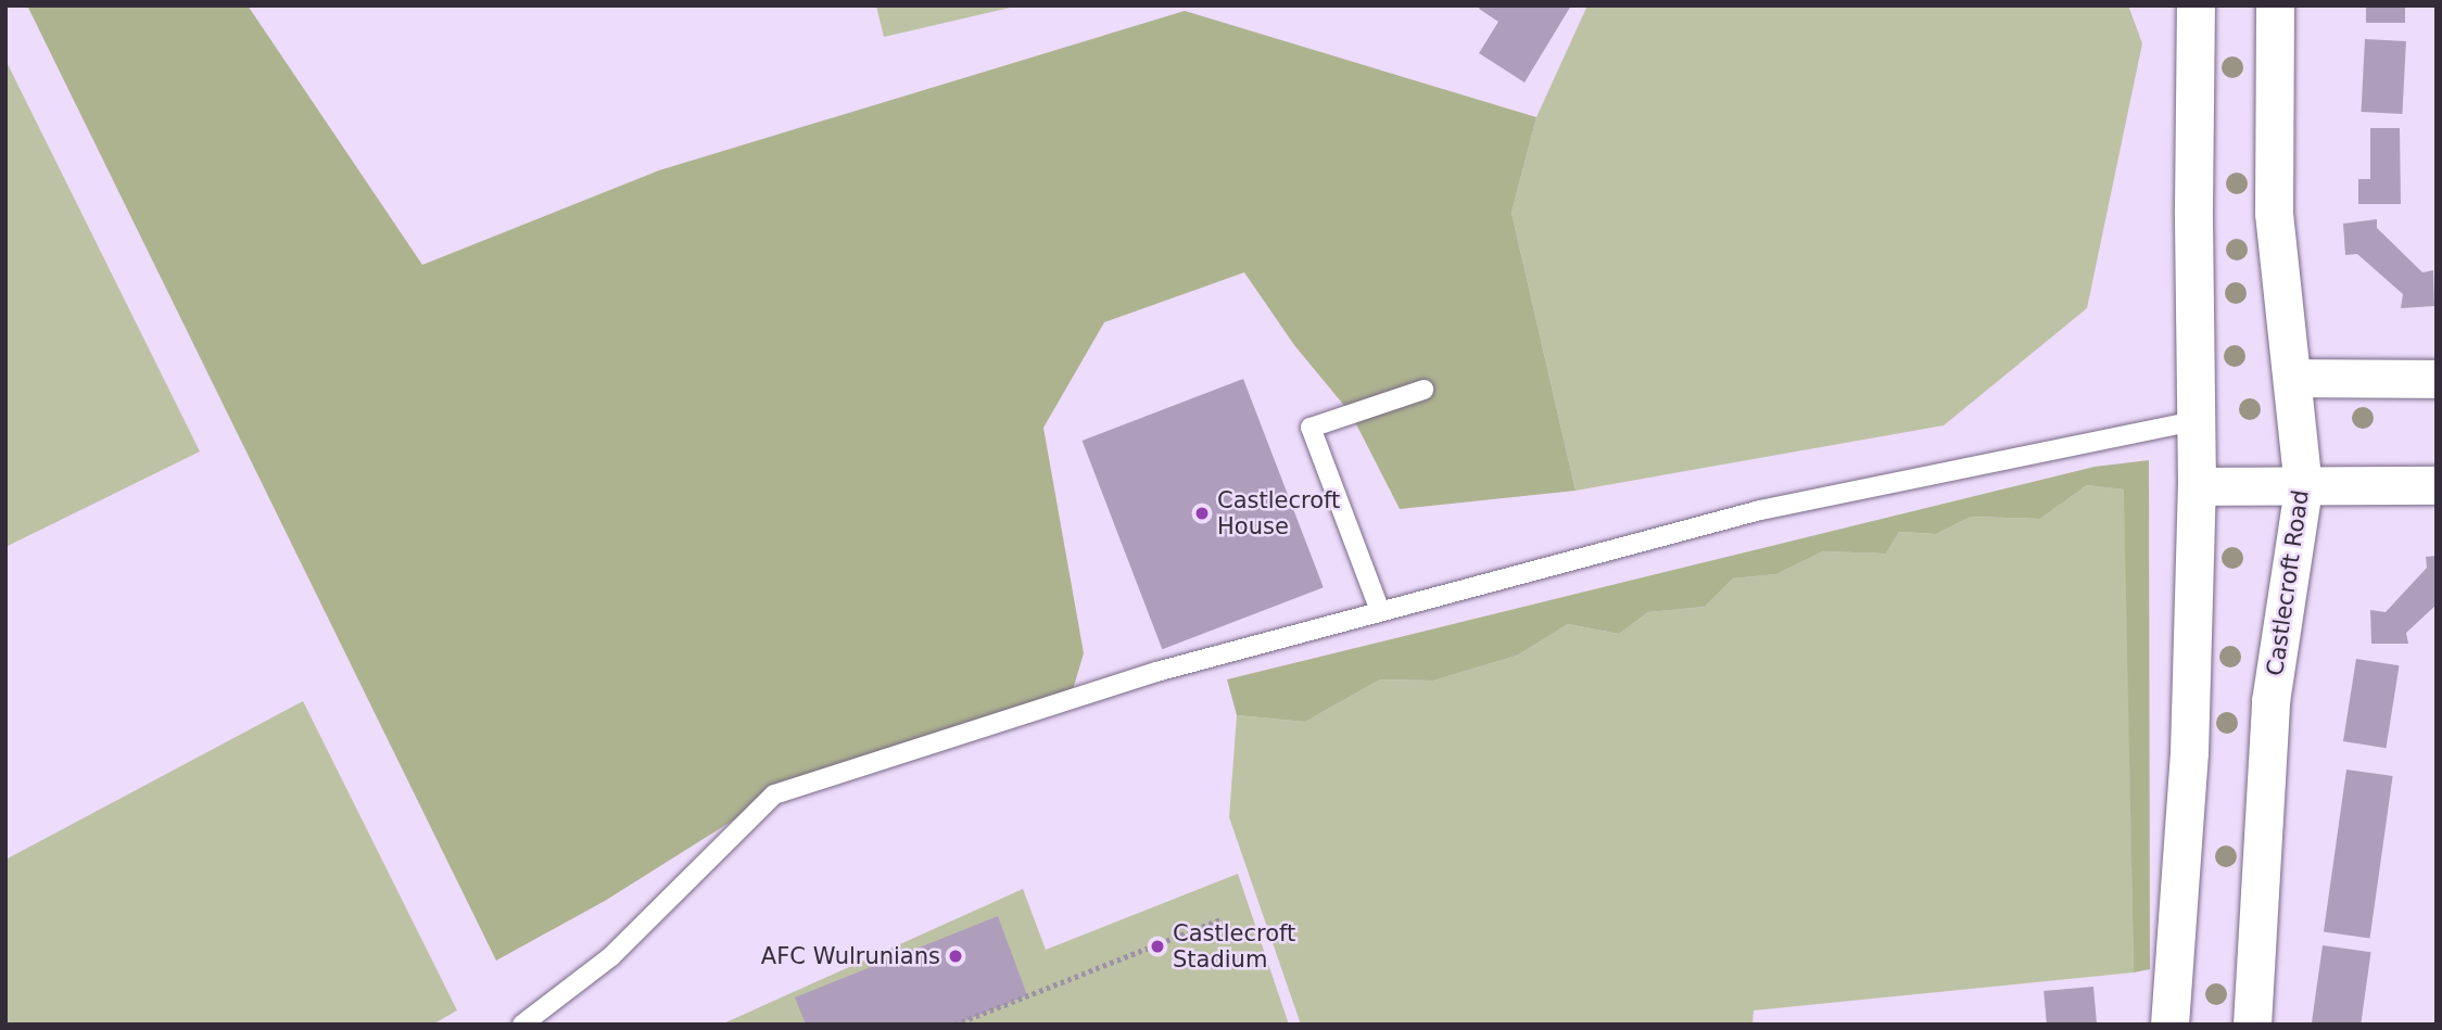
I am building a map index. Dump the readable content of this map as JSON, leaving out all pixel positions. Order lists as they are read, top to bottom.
{
  "streets": {
    "street": ["Castlecroft Road"]
  },
  "places": ["Castlecroft House", "Castlecroft Stadium", "AFC Wulrunians"]
}
